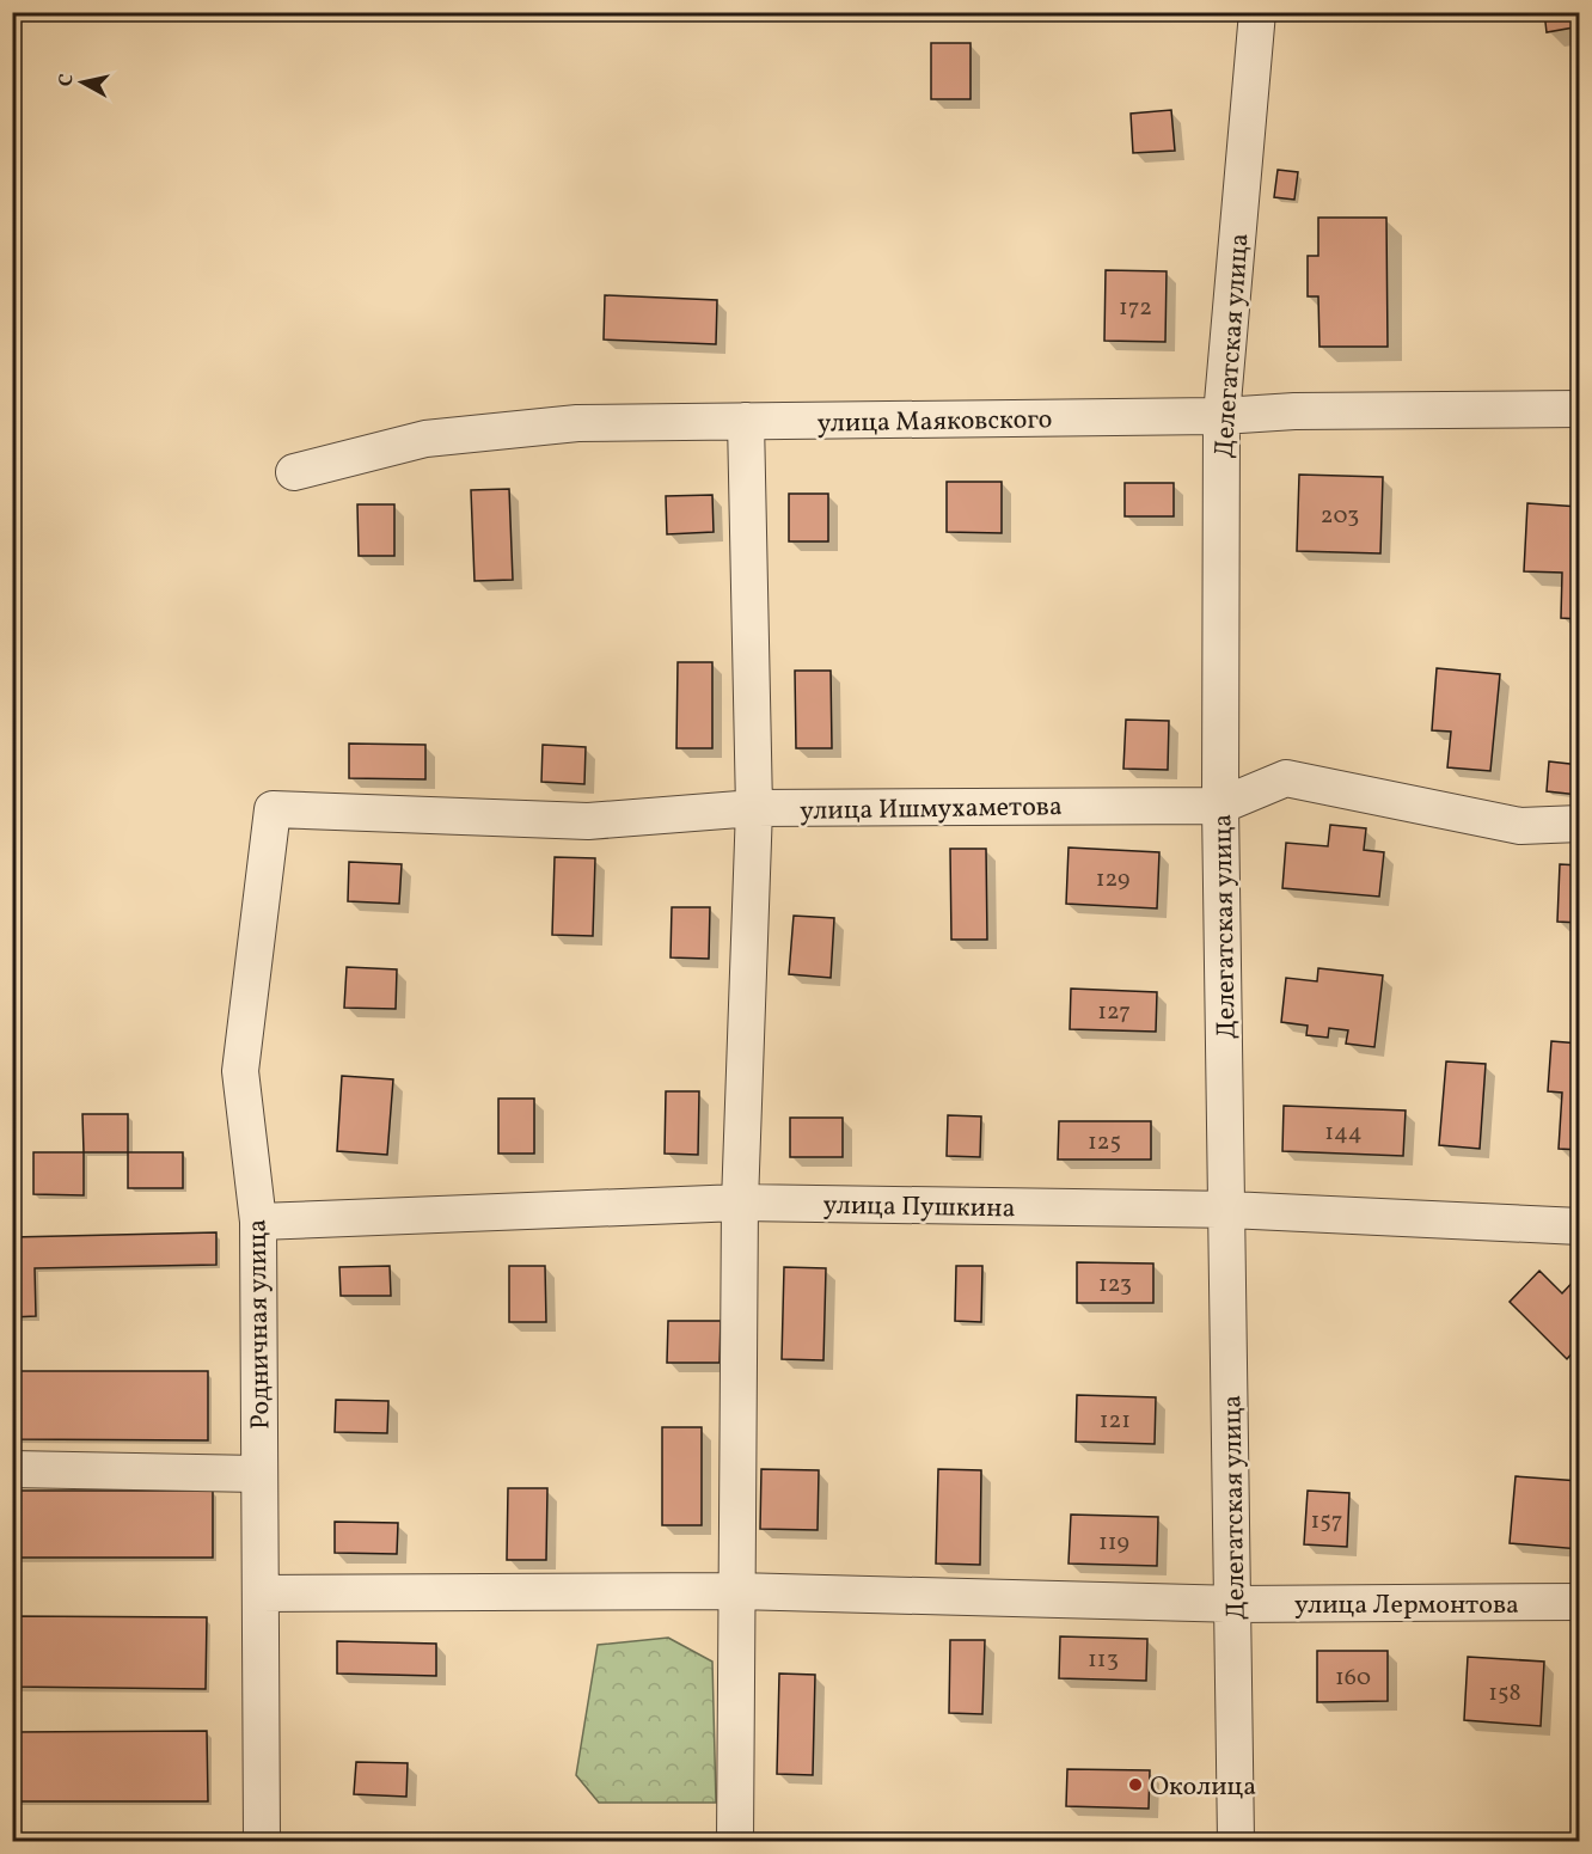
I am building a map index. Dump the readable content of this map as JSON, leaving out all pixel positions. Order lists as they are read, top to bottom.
{
  "streets": {
    "street": [
      "Делегатская улица",
      "улица Маяковского",
      "улица Ишмухаметова",
      "улица Пушкина",
      "Родничная улица",
      "улица Лермонтова"
    ]
  },
  "crossings": [
    ["Делегатская улица", "улица Маяковского"],
    ["Делегатская улица", "улица Ишмухаметова"],
    ["Делегатская улица", "улица Пушкина"],
    ["Делегатская улица", "улица Лермонтова"],
    ["улица Ишмухаметова", "Родничная улица"],
    ["улица Пушкина", "Родничная улица"],
    ["Родничная улица", "улица Лермонтова"]
  ],
  "places": ["Околица"],
  "house_numbers": [
    "172",
    "203",
    "129",
    "127",
    "144",
    "125",
    "123",
    "121",
    "157",
    "119",
    "113",
    "160",
    "158"
  ],
  "north": "left"
}
